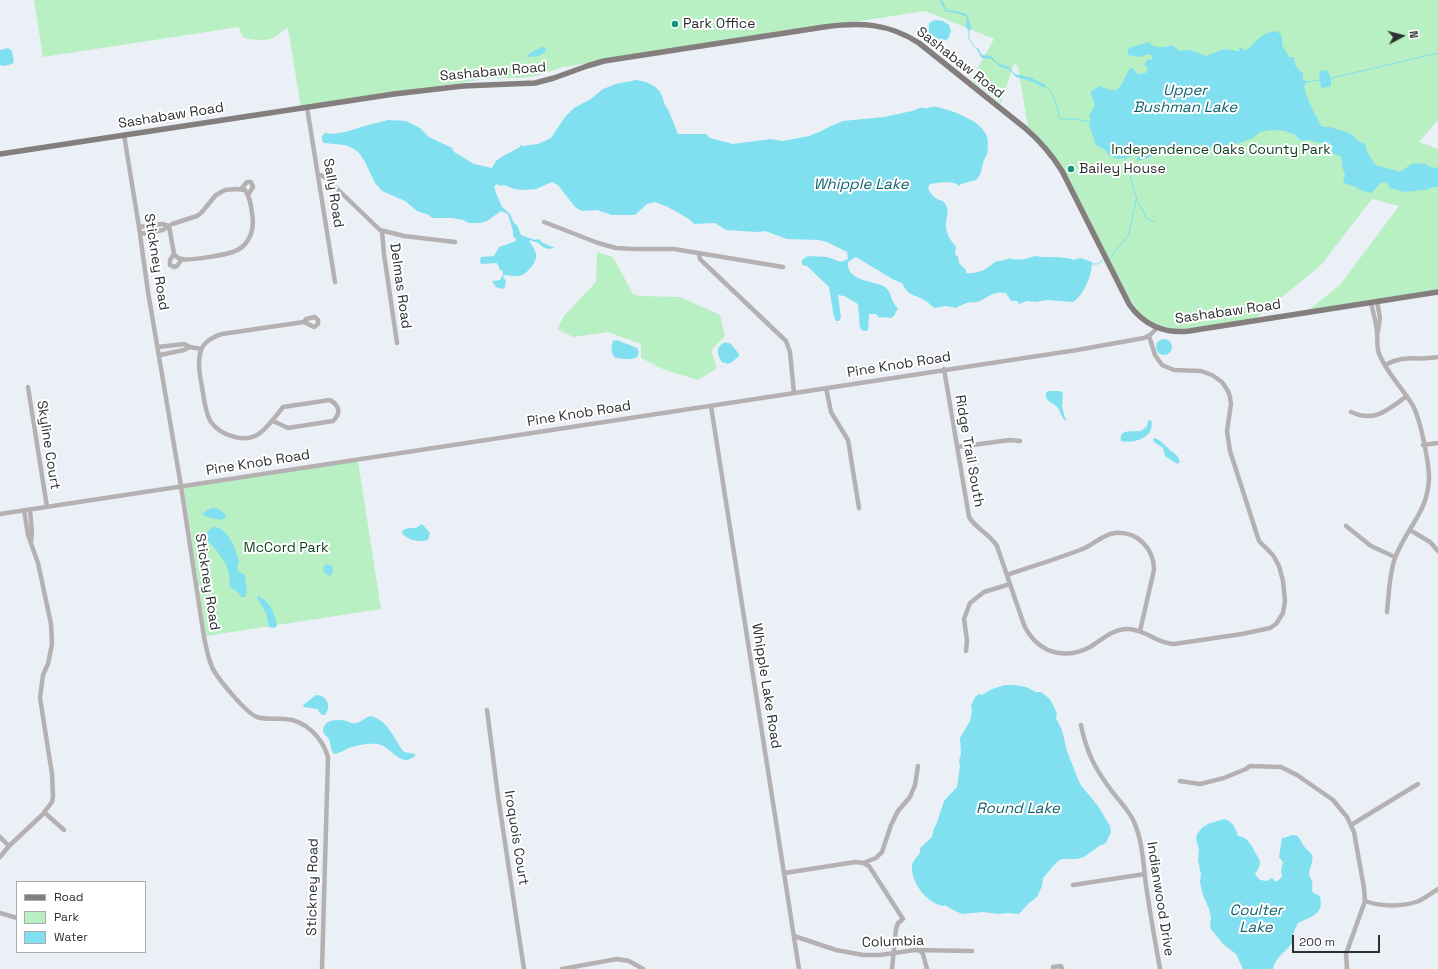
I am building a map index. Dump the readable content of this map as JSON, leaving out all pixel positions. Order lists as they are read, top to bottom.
{
  "streets": {
    "main road": ["Sashabaw Road"],
    "street": [
      "Sally Road",
      "Stickney Road",
      "Delmas Road",
      "Pine Knob Road",
      "Skyline Court",
      "Ridge Trail South",
      "Whipple Lake Road",
      "Iroquois Court",
      "Indianwood Drive",
      "Columbia"
    ]
  },
  "crossings": [
    ["Sashabaw Road", "Sally Road"],
    ["Sashabaw Road", "Stickney Road"],
    ["Stickney Road", "Pine Knob Road"],
    ["Pine Knob Road", "Skyline Court"],
    ["Pine Knob Road", "Ridge Trail South"],
    ["Pine Knob Road", "Whipple Lake Road"],
    ["Whipple Lake Road", "Columbia"]
  ],
  "water": [
    "Upper Bushman Lake",
    "Whipple Lake",
    "Round Lake",
    "Coulter Lake"
  ],
  "parks": ["Independence Oaks County Park", "McCord Park"],
  "places": ["Park Office", "Bailey House"],
  "legend": ["Road", "Park", "Water"],
  "scale_bar": "200 m",
  "north": "right"
}
